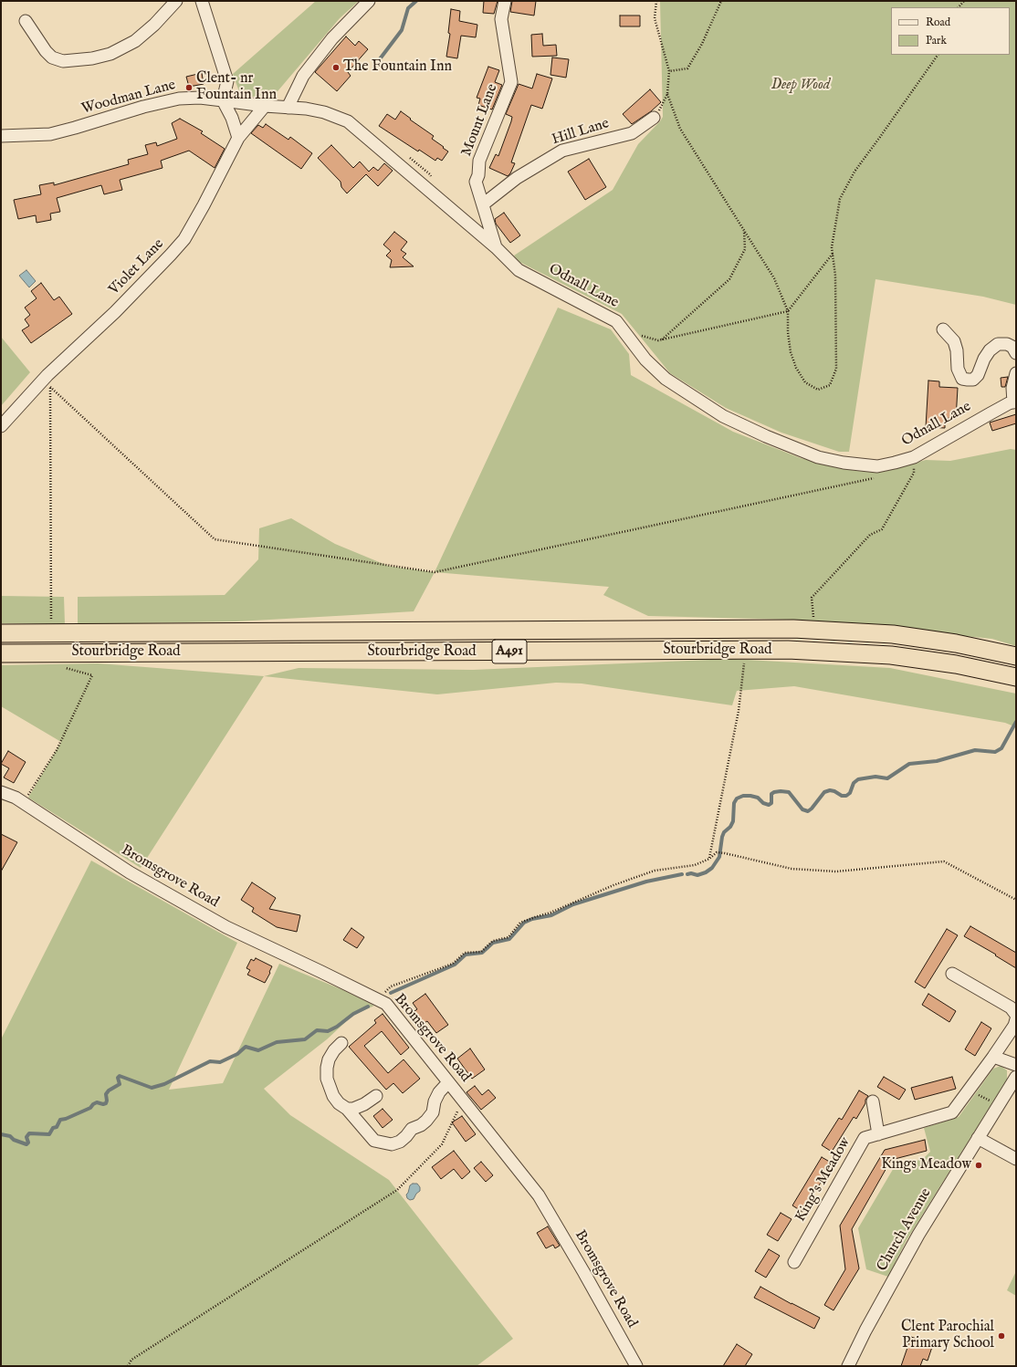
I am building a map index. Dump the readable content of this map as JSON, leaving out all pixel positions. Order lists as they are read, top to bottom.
{
  "streets": {
    "highway": ["Stourbridge Road", "A491"],
    "street": [
      "Woodman Lane",
      "Mount Lane",
      "Hill Lane",
      "Violet Lane",
      "Odnall Lane",
      "Bromsgrove Road",
      "King's Meadow",
      "Church Avenue"
    ]
  },
  "crossings": [
    ["Woodman Lane", "Violet Lane"],
    ["Woodman Lane", "Odnall Lane"],
    ["Mount Lane", "Hill Lane"],
    ["Mount Lane", "Odnall Lane"],
    ["Violet Lane", "Odnall Lane"]
  ],
  "parks": ["Deep Wood"],
  "places": [
    "The Fountain Inn",
    "Clent- nr Fountain Inn",
    "Kings Meadow",
    "Clent Parochial Primary School"
  ],
  "legend": ["Road", "Park"]
}
